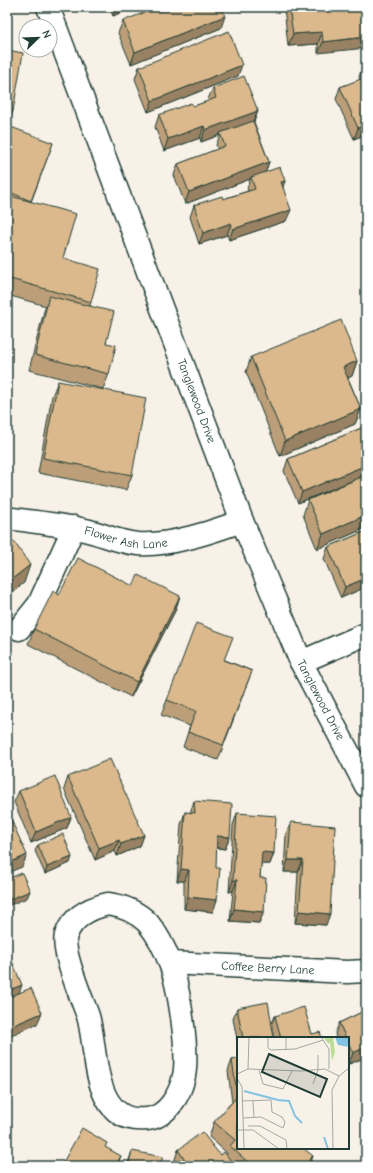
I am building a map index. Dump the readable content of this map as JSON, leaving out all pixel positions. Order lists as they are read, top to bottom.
{
  "streets": {
    "street": ["Tanglewood Drive", "Flower Ash Lane", "Coffee Berry Lane"]
  },
  "crossings": [
    ["Tanglewood Drive", "Flower Ash Lane"]
  ],
  "north": "top right"
}
